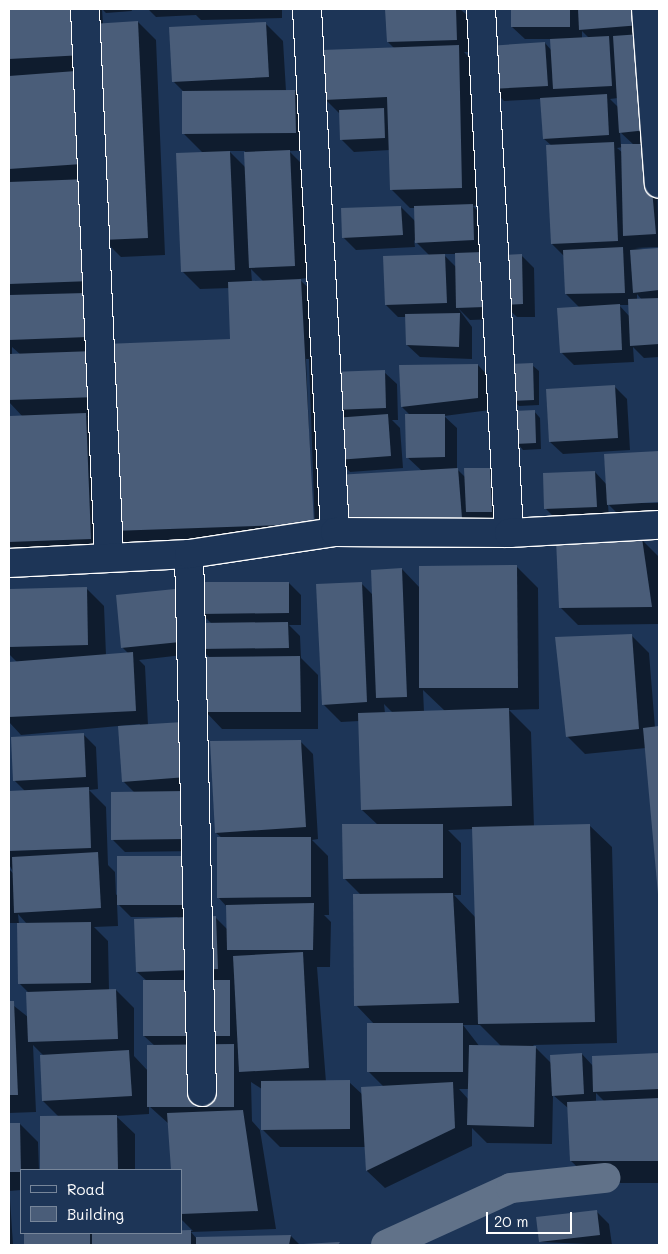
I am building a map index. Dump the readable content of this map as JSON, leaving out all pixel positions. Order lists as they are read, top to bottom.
{
  "legend": ["Road", "Building"],
  "scale_bar": "20 m"
}
